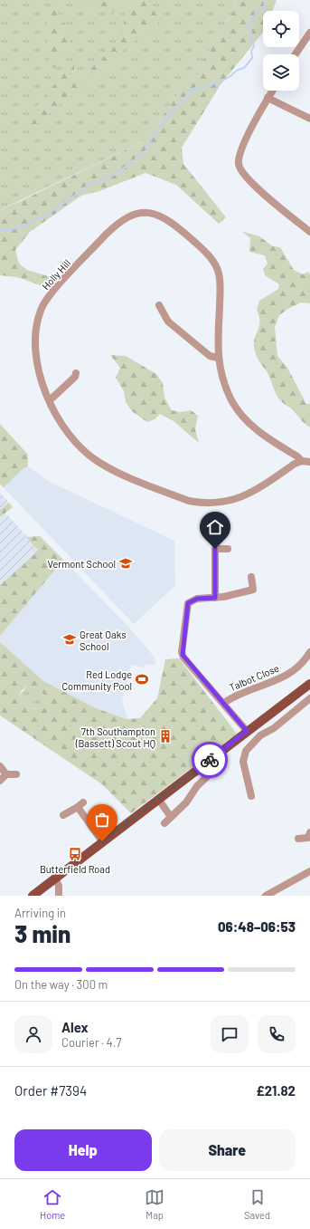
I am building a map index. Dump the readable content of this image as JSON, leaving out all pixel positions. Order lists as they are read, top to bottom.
{
  "streets": {
    "street": ["Holly Hill", "Talbot Close"]
  },
  "places": {
    "school or university": ["Vermont School", "Great Oaks School"],
    "sports": ["Red Lodge Community Pool"],
    "building": ["7th Southampton (Bassett) Scout HQ"],
    "bus stop": ["Butterfield Road"]
  },
  "page": {
    "heading": ["3 min", "Arriving in", "06:48–06:53"],
    "panel": [
      "Alex",
      "Courier · 4.7",
      "Order #7394",
      "£21.82"
    ],
    "bar": "On the way · 300 m",
    "buttons": ["Help", "Share"],
    "tabs": ["Home", "Map", "Saved"]
  }
}
